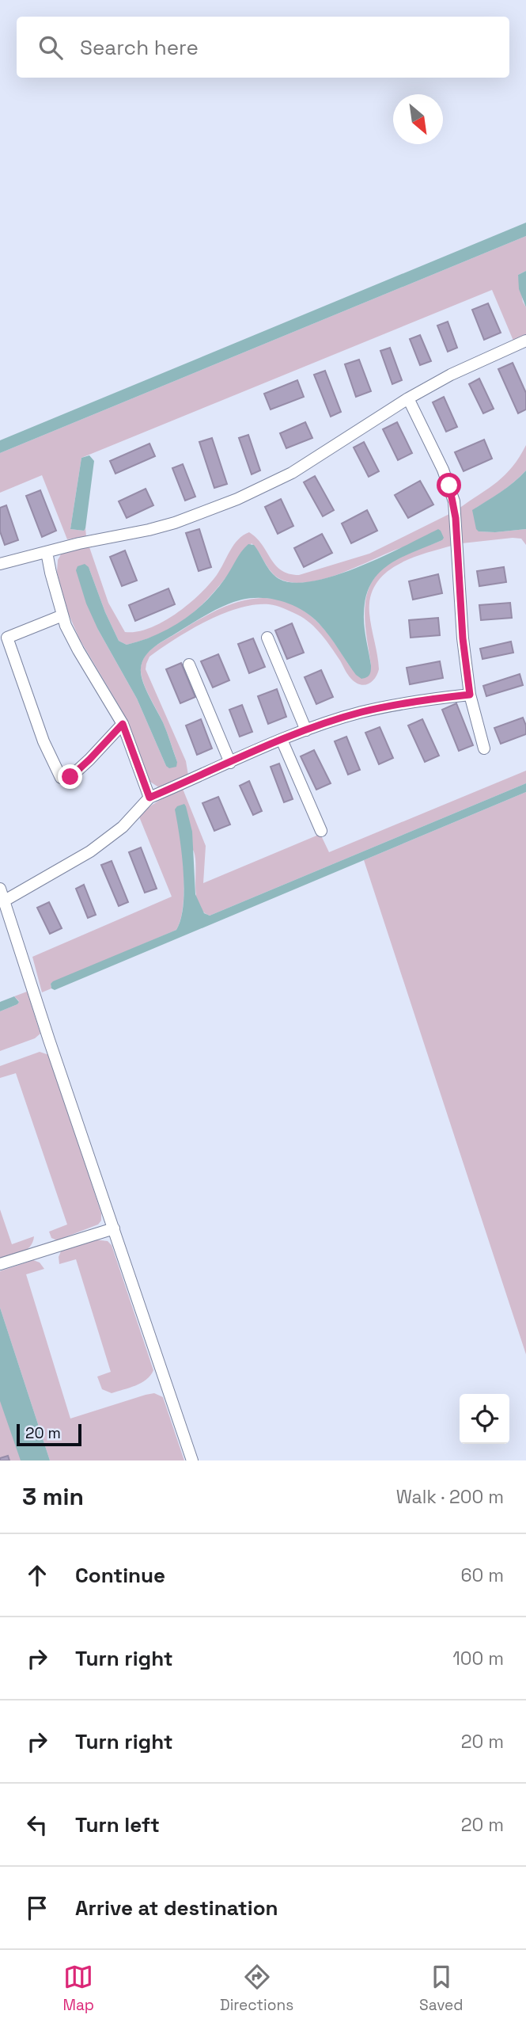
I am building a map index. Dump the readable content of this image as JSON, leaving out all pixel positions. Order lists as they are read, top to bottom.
{
  "scale_bar": "20 m",
  "north": "bottom right",
  "page": {
    "search": "Search here",
    "scale": "20 m",
    "heading": ["3 min", "Walk · 200 m"],
    "list": [
      ["Continue", "60 m"],
      ["Turn right", "100 m"],
      ["Turn right", "20 m"],
      ["Turn left", "20 m"],
      "Arrive at destination"
    ],
    "nav": ["Map", "Directions", "Saved"]
  }
}
